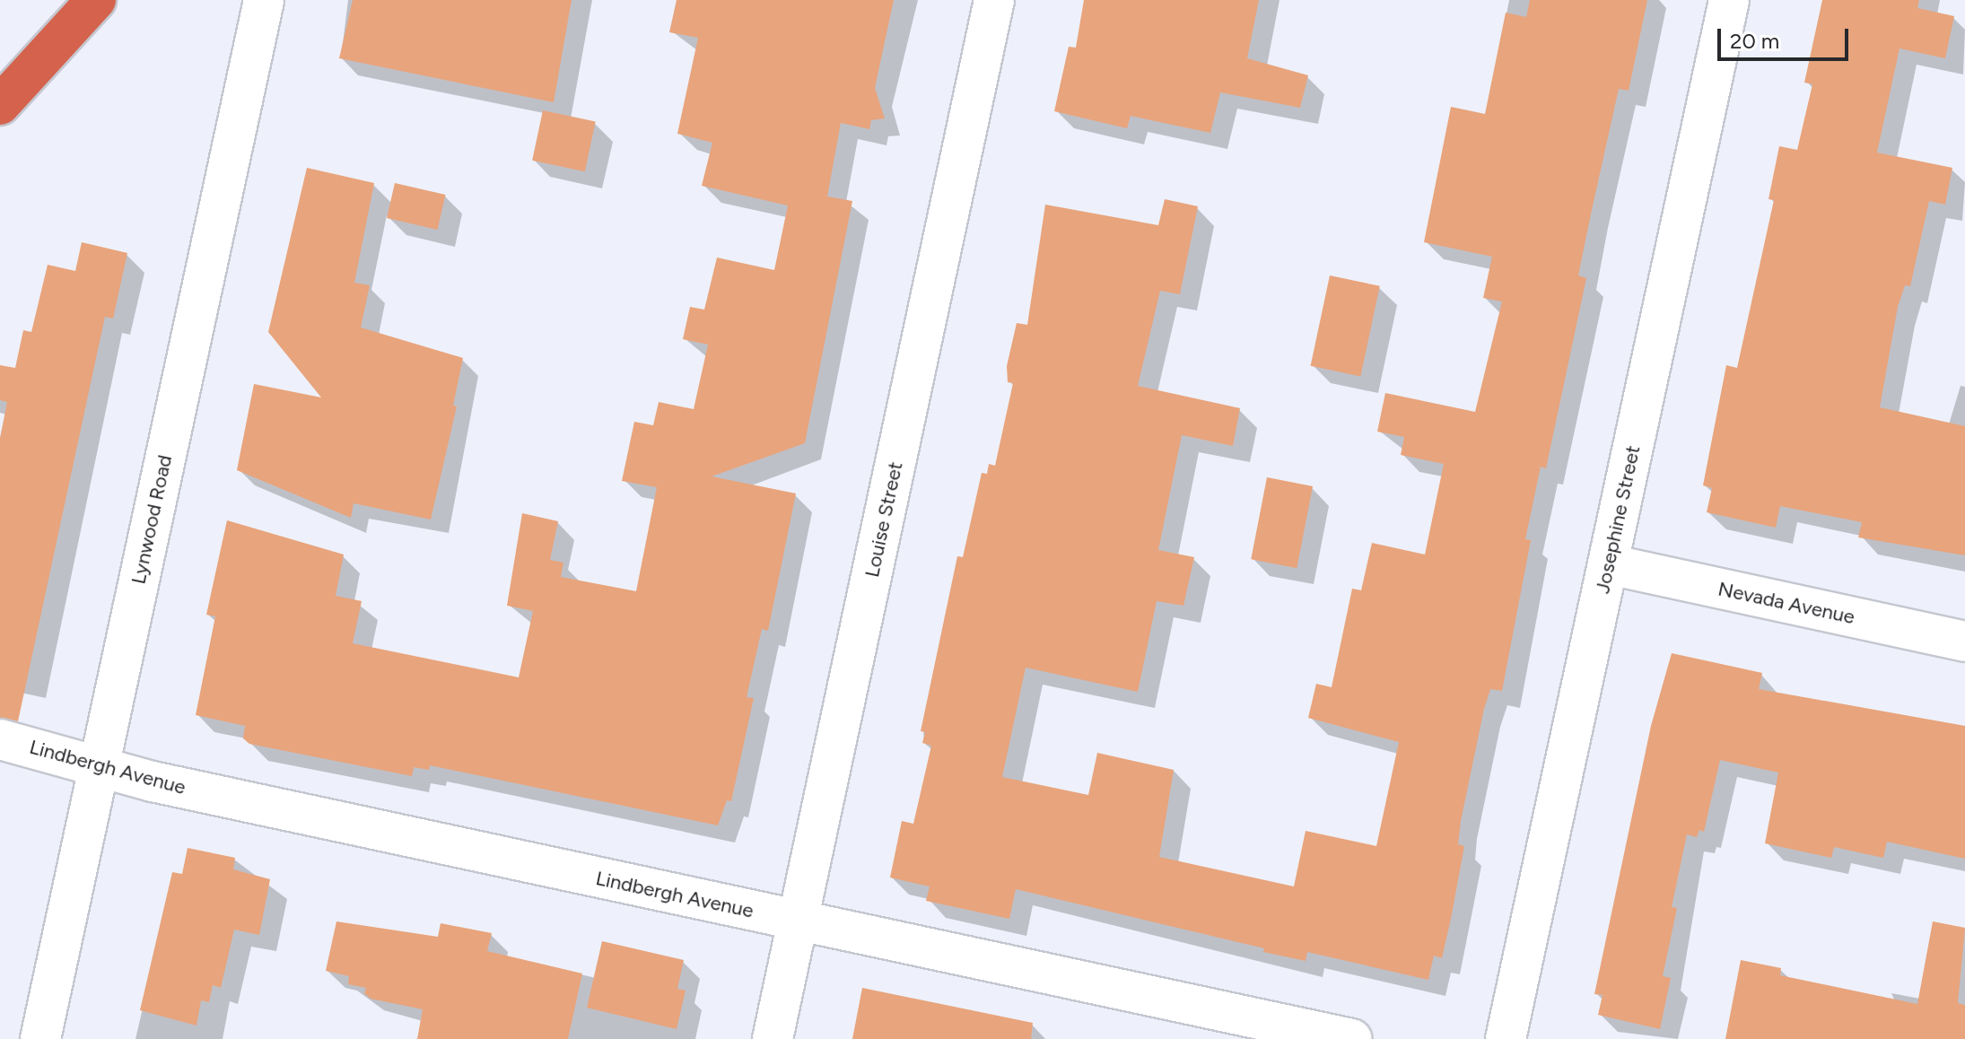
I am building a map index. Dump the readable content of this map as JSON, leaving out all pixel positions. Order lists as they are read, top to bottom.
{
  "streets": {
    "street": [
      "Lynwood Road",
      "Louise Street",
      "Josephine Street",
      "Nevada Avenue",
      "Lindbergh Avenue"
    ]
  },
  "crossings": [
    ["Lynwood Road", "Lindbergh Avenue"],
    ["Louise Street", "Lindbergh Avenue"],
    ["Josephine Street", "Nevada Avenue"]
  ],
  "scale_bar": "20 m"
}
